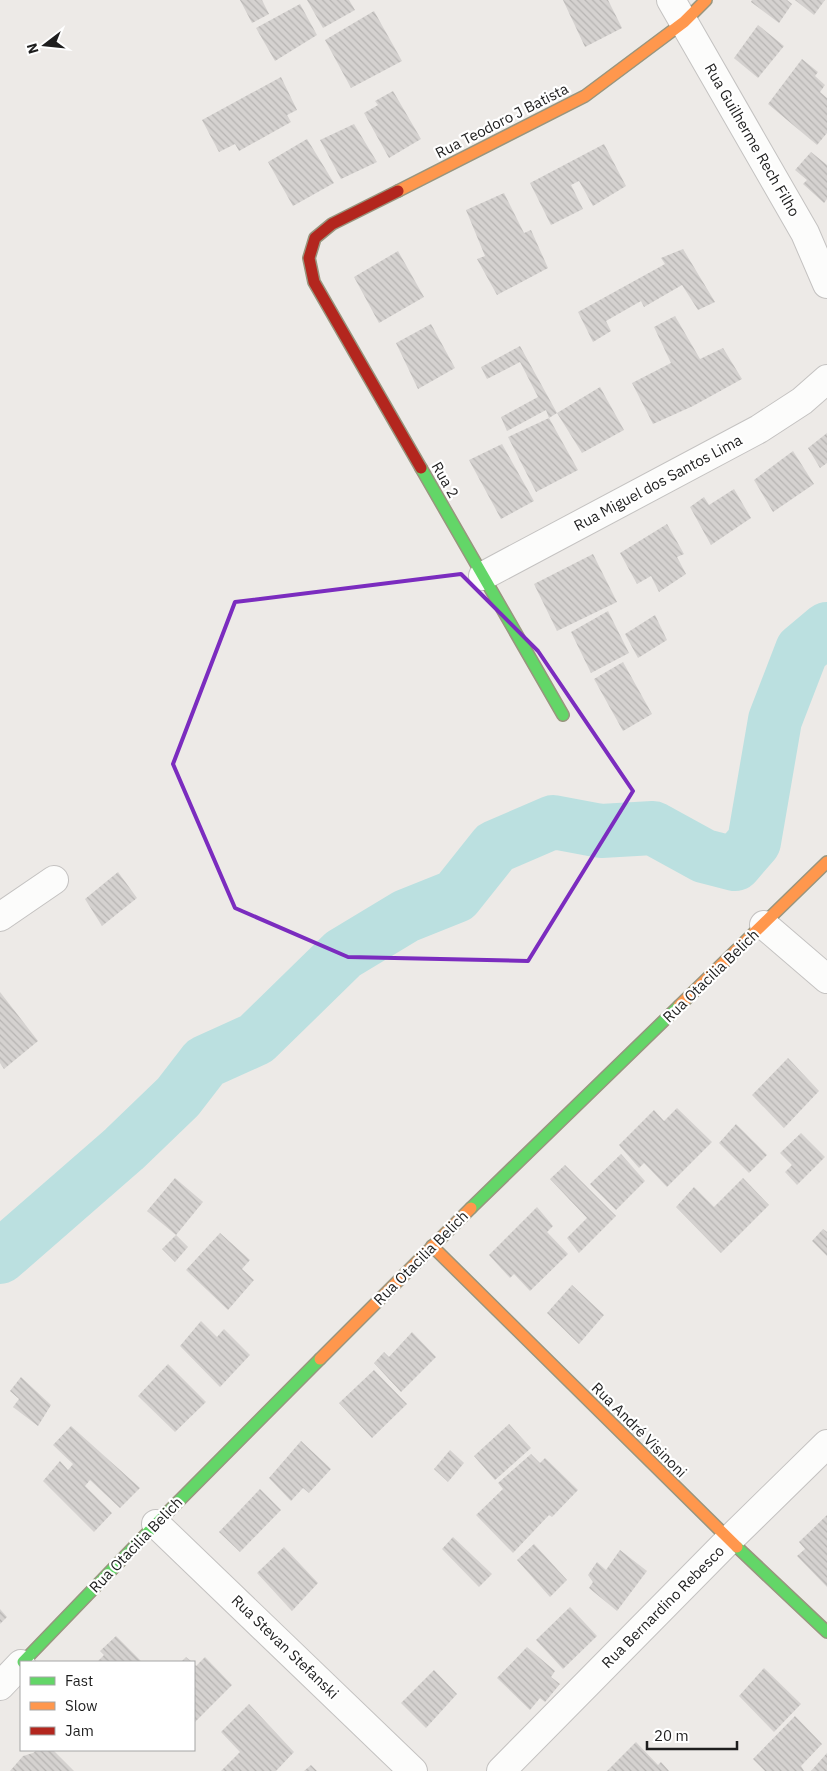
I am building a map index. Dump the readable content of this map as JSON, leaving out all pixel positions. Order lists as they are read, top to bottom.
{
  "streets": {
    "street": [
      "Rua Teodoro J Batista",
      "Rua Guilherme Rech Filho",
      "Rua 2",
      "Rua Miguel dos Santos Lima",
      "Rua Otacilia Belich",
      "Rua André Visinoni",
      "Rua Bernardino Rebesco",
      "Rua Stevan Stefanski"
    ]
  },
  "crossings": [
    ["Rua Teodoro J Batista", "Rua Guilherme Rech Filho"],
    ["Rua Teodoro J Batista", "Rua 2"],
    ["Rua 2", "Rua Miguel dos Santos Lima"],
    ["Rua Otacilia Belich", "Rua André Visinoni"],
    ["Rua Otacilia Belich", "Rua Stevan Stefanski"],
    ["Rua André Visinoni", "Rua Bernardino Rebesco"]
  ],
  "legend": ["Fast", "Slow", "Jam"],
  "scale_bar": "20 m",
  "north": "left"
}
